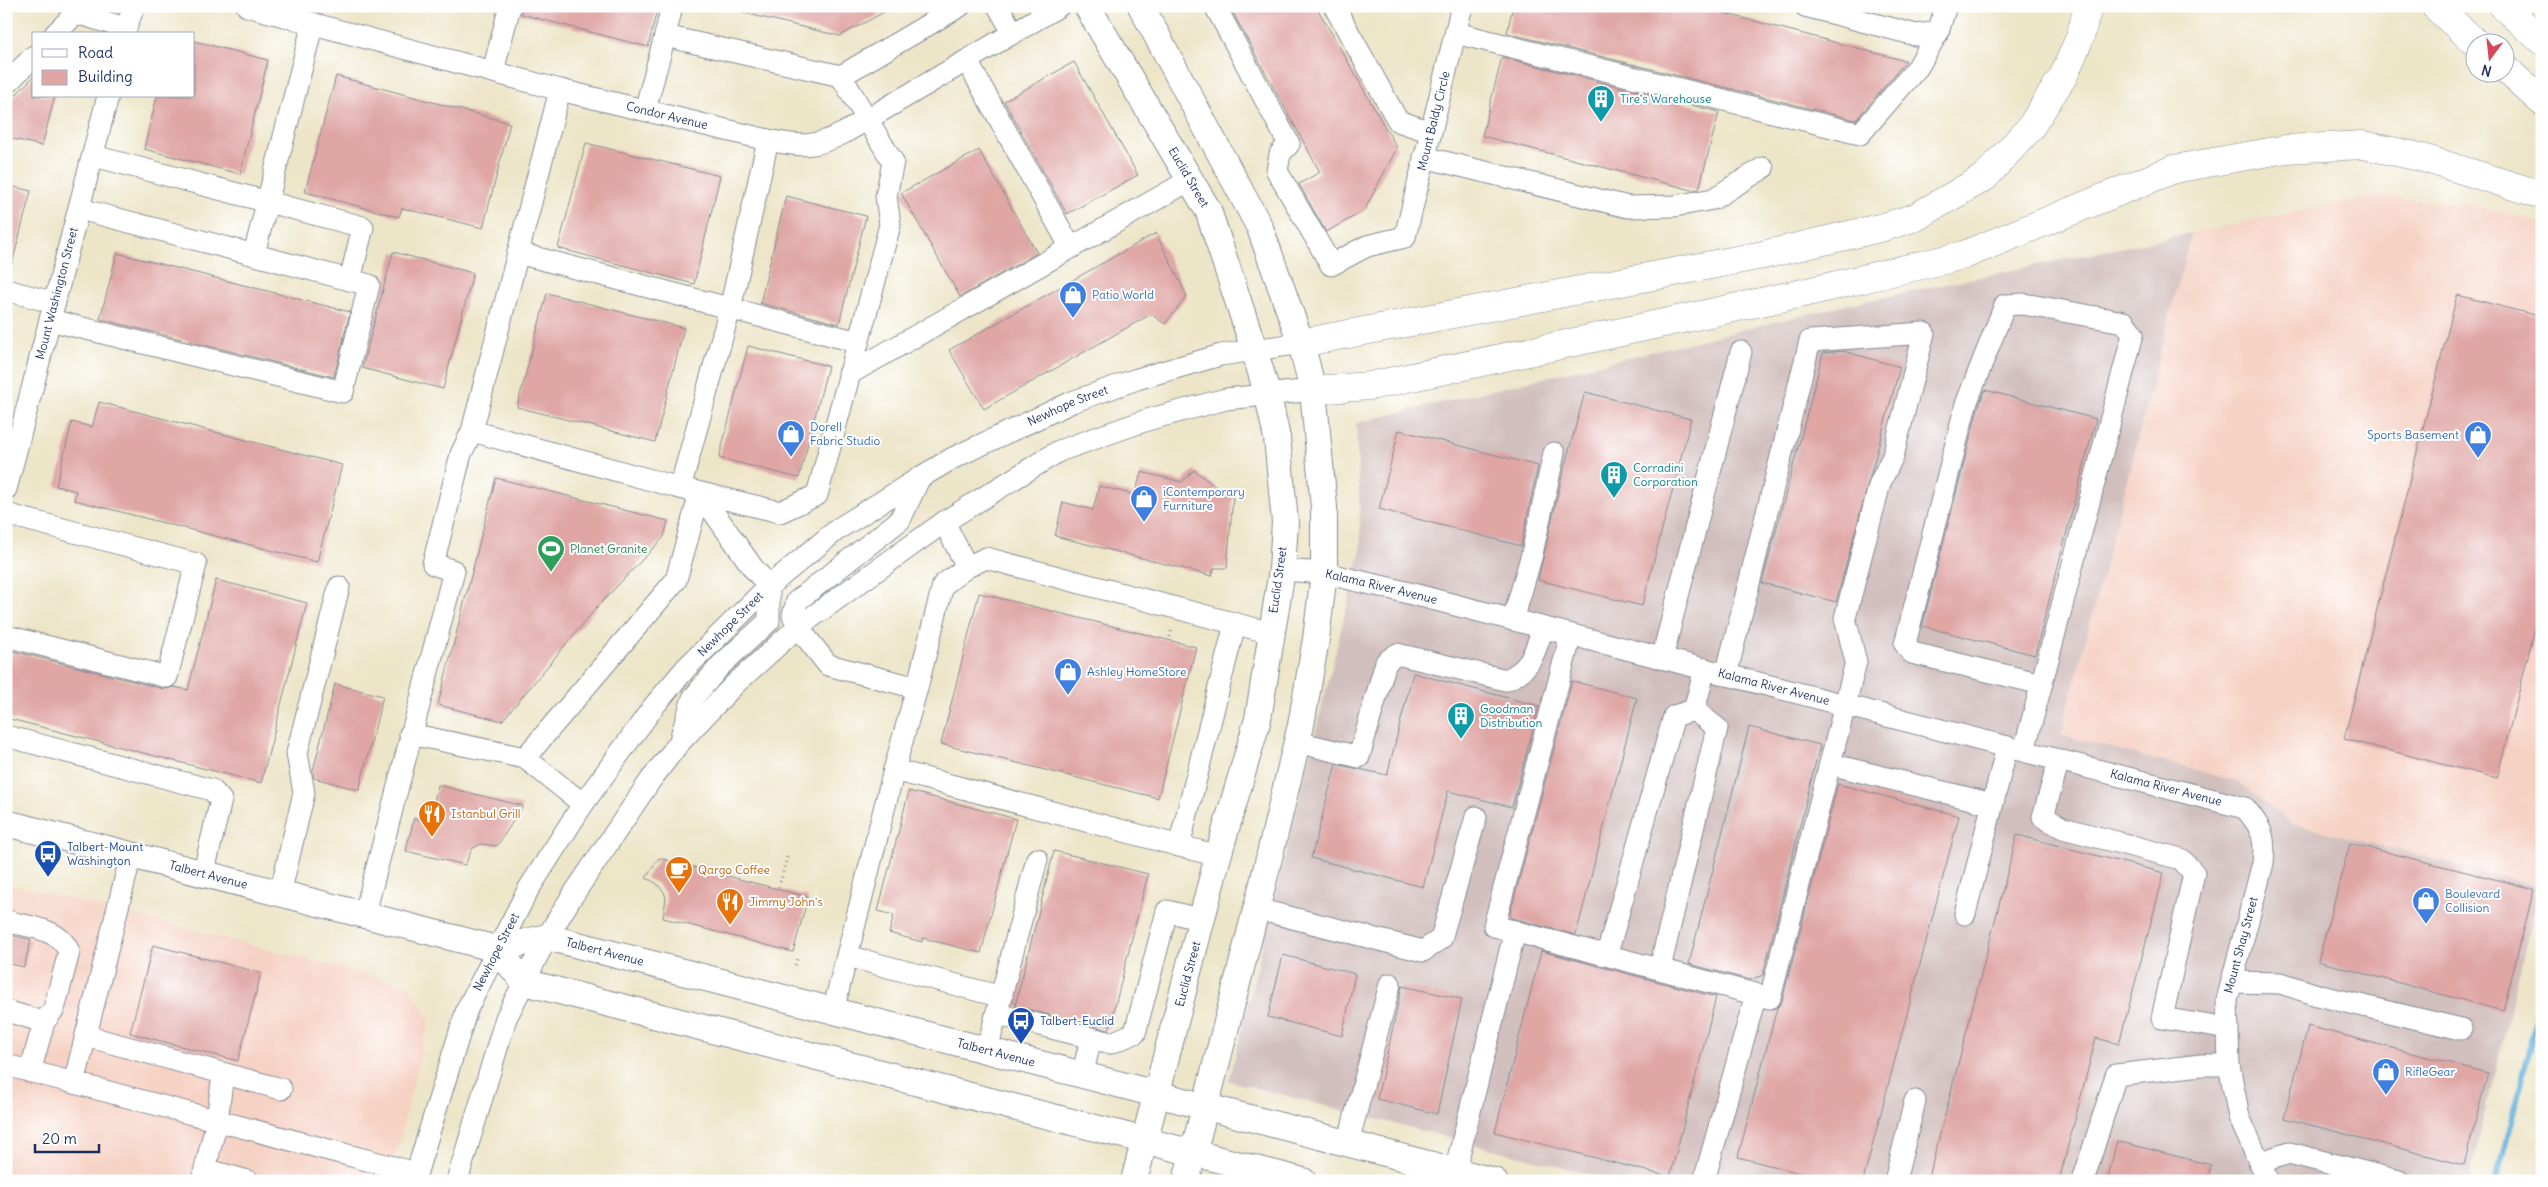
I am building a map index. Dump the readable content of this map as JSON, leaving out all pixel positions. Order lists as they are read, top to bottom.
{
  "streets": {
    "main road": ["Euclid Street", "Talbert Avenue"],
    "street": [
      "Condor Avenue",
      "Mount Baldy Circle",
      "Mount Washington Street",
      "Newhope Street",
      "Kalama River Avenue",
      "Mount Shay Street"
    ]
  },
  "crossings": [
    ["Euclid Street", "Newhope Street"],
    ["Euclid Street", "Kalama River Avenue"],
    ["Euclid Street", "Talbert Avenue"],
    ["Newhope Street", "Talbert Avenue"],
    ["Kalama River Avenue", "Mount Shay Street"]
  ],
  "places": {
    "building": ["Tire's Warehouse", "Corradini Corporation", "Goodman Distribution"],
    "shop": [
      "Patio World",
      "Dorell Fabric Studio",
      "Sports Basement",
      "iContemporary Furniture",
      "Ashley HomeStore",
      "Boulevard Collision",
      "RifleGear"
    ],
    "sports": ["Planet Granite"],
    "restaurant": ["Istanbul Grill", "Jimmy John's"],
    "bus stop": ["Talbert-Mount Washington", "Talbert-Euclid"],
    "cafe": ["Qargo Coffee"]
  },
  "legend": ["Road", "Building"],
  "scale_bar": "20 m",
  "north": "bottom"
}
